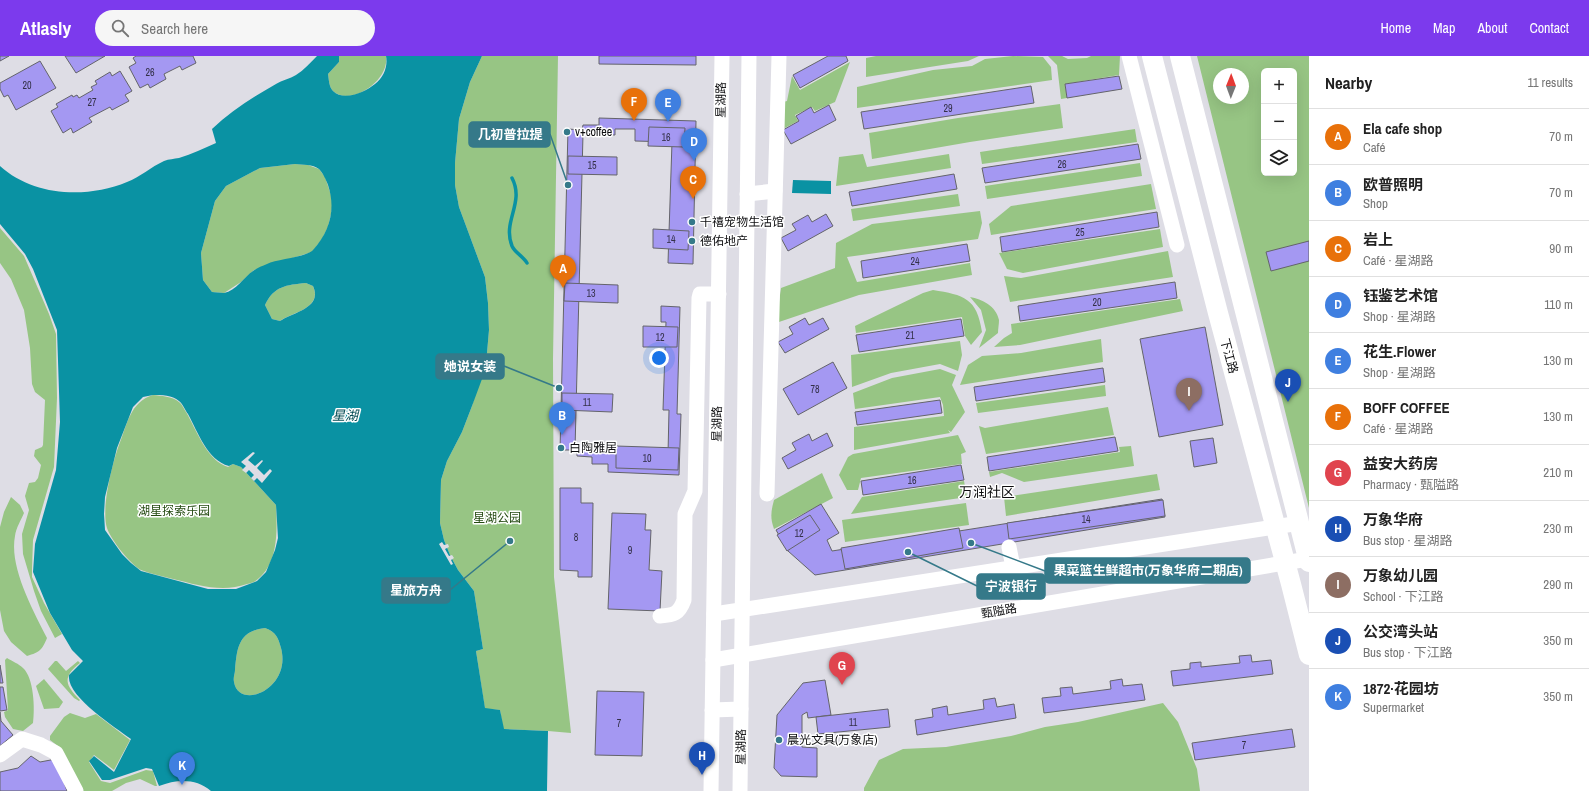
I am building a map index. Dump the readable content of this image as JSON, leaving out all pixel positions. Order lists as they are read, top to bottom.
{
  "streets": {
    "main road": ["下江路"],
    "street": ["星湖路", "甄隘路"]
  },
  "crossings": [
    ["星湖路", "甄隘路"],
    ["下江路", "甄隘路"]
  ],
  "districts": ["万润社区"],
  "water": ["星湖"],
  "parks": ["湖星探索乐园", "星湖公园"],
  "places": [
    "v+coffee",
    "几初普拉提",
    "千禧宠物生活馆",
    "德佑地产",
    "她说女装",
    "白陶雅居",
    "星旅方舟",
    "果菜篮生鲜超市(万象华府二期店)",
    "宁波银行",
    "晨光文具(万象店)"
  ],
  "house_numbers": [
    "26",
    "20",
    "27",
    "29",
    "16",
    "26",
    "15",
    "25",
    "14",
    "24",
    "13",
    "20",
    "21",
    "12",
    "78",
    "11",
    "10",
    "16",
    "14",
    "12",
    "8",
    "9",
    "11",
    "7",
    "7"
  ],
  "north": "top",
  "page": {
    "header": "Atlasly",
    "search": "Search here",
    "nav": [
      "Home",
      "Map",
      "About",
      "Contact"
    ],
    "heading": ["Nearby", "11 results"],
    "map_buttons": ["+", "−"],
    "pins": [
      "F",
      "E",
      "D",
      "C",
      "A",
      "J",
      "I",
      "B",
      "G",
      "H",
      "K"
    ],
    "list": [
      {
        "mark": "A",
        "name": "Ela cafe shop",
        "note": "Café",
        "value": "70 m"
      },
      {
        "mark": "B",
        "name": "欧普照明",
        "note": "Shop",
        "value": "70 m"
      },
      {
        "mark": "C",
        "name": "岩上",
        "note": "Café · 星湖路",
        "value": "90 m"
      },
      {
        "mark": "D",
        "name": "钰鉴艺术馆",
        "note": "Shop · 星湖路",
        "value": "110 m"
      },
      {
        "mark": "E",
        "name": "花生.Flower",
        "note": "Shop · 星湖路",
        "value": "130 m"
      },
      {
        "mark": "F",
        "name": "BOFF COFFEE",
        "note": "Café · 星湖路",
        "value": "130 m"
      },
      {
        "mark": "G",
        "name": "益安大药房",
        "note": "Pharmacy · 甄隘路",
        "value": "210 m"
      },
      {
        "mark": "H",
        "name": "万象华府",
        "note": "Bus stop · 星湖路",
        "value": "230 m"
      },
      {
        "mark": "I",
        "name": "万象幼儿园",
        "note": "School · 下江路",
        "value": "290 m"
      },
      {
        "mark": "J",
        "name": "公交湾头站",
        "note": "Bus stop · 下江路",
        "value": "350 m"
      },
      {
        "mark": "K",
        "name": "1872·花园坊",
        "note": "Supermarket",
        "value": "350 m"
      }
    ]
  }
}
